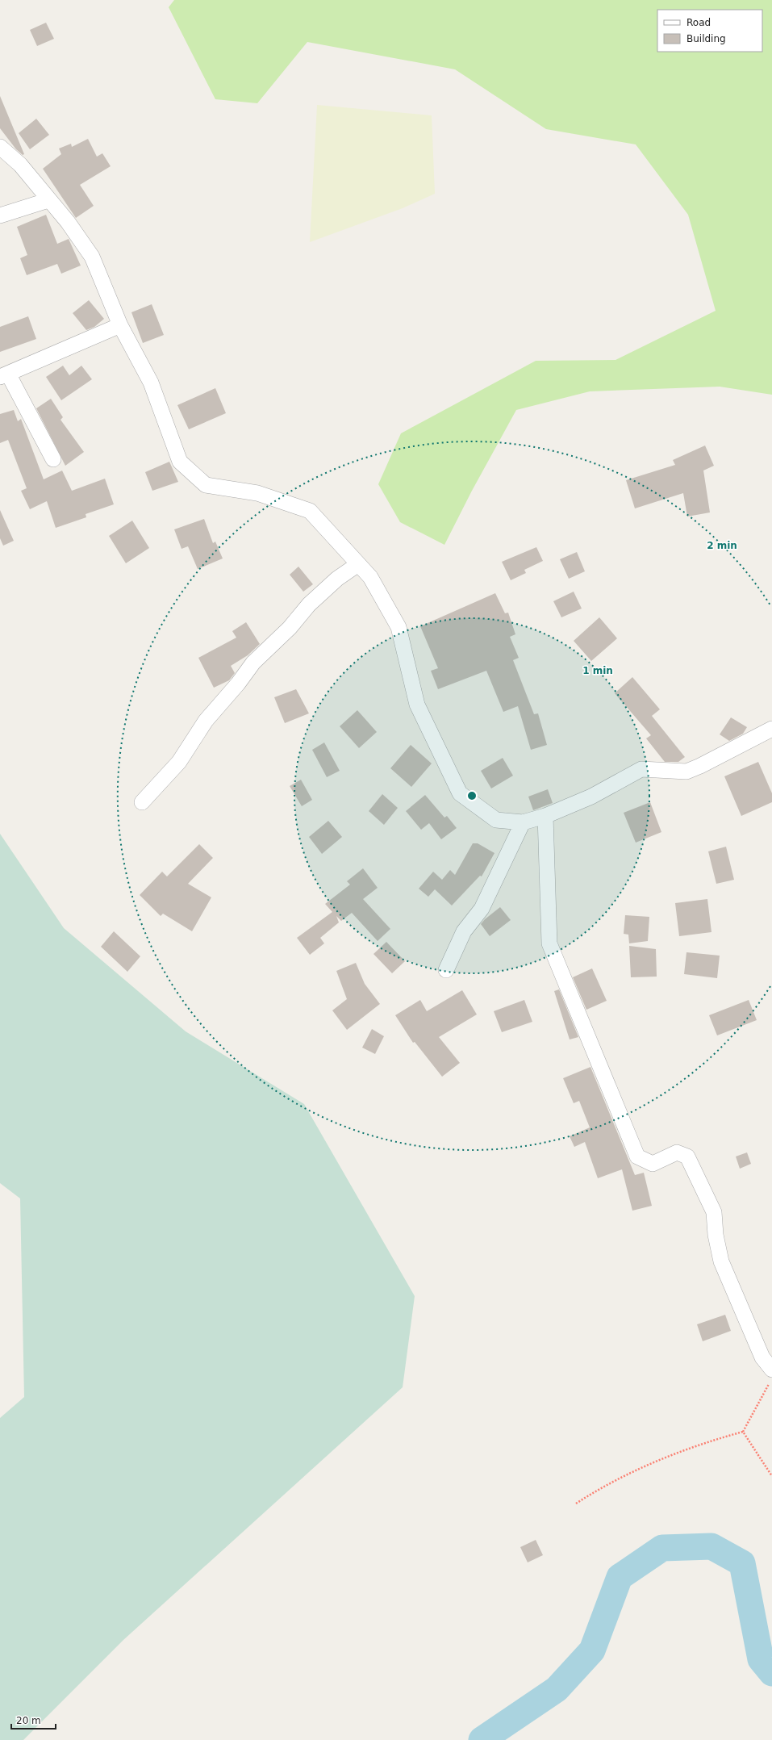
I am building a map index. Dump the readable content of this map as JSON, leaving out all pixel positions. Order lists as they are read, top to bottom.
{
  "legend": ["Road", "Building"],
  "scale_bar": "20 m",
  "rings": ["2 min", "1 min"]
}
